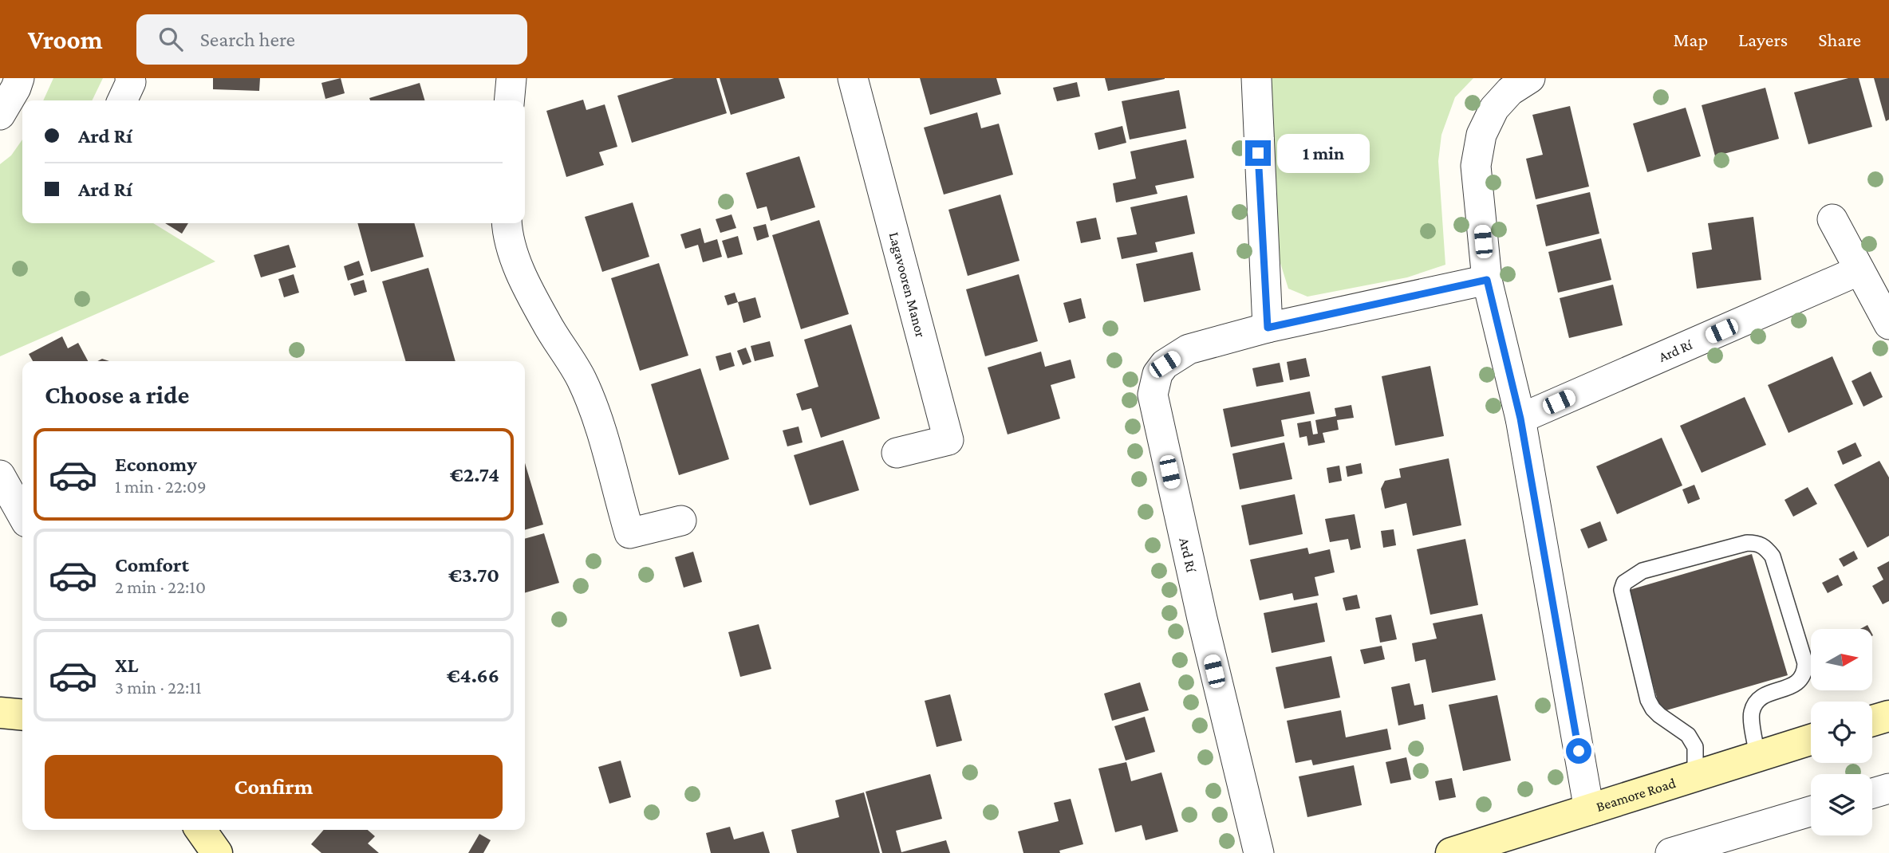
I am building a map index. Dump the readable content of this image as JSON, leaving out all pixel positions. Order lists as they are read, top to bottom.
{
  "streets": {
    "main road": ["Beamore Road"],
    "street": ["Lagavooren Manor", "Ard Rí"]
  },
  "north": "right",
  "page": {
    "header": "Vroom",
    "search": "Search here",
    "nav": ["Map", "Layers", "Share"],
    "banner": ["Ard Rí", "Ard Rí"],
    "bubble": "1 min",
    "heading": "Choose a ride",
    "list": [
      {
        "name": "Economy",
        "note": "1 min · 22:09",
        "value": "€2.74"
      },
      {
        "name": "Comfort",
        "note": "2 min · 22:10",
        "value": "€3.70"
      },
      {
        "name": "XL",
        "note": "3 min · 22:11",
        "value": "€4.66"
      }
    ],
    "buttons": "Confirm"
  }
}
